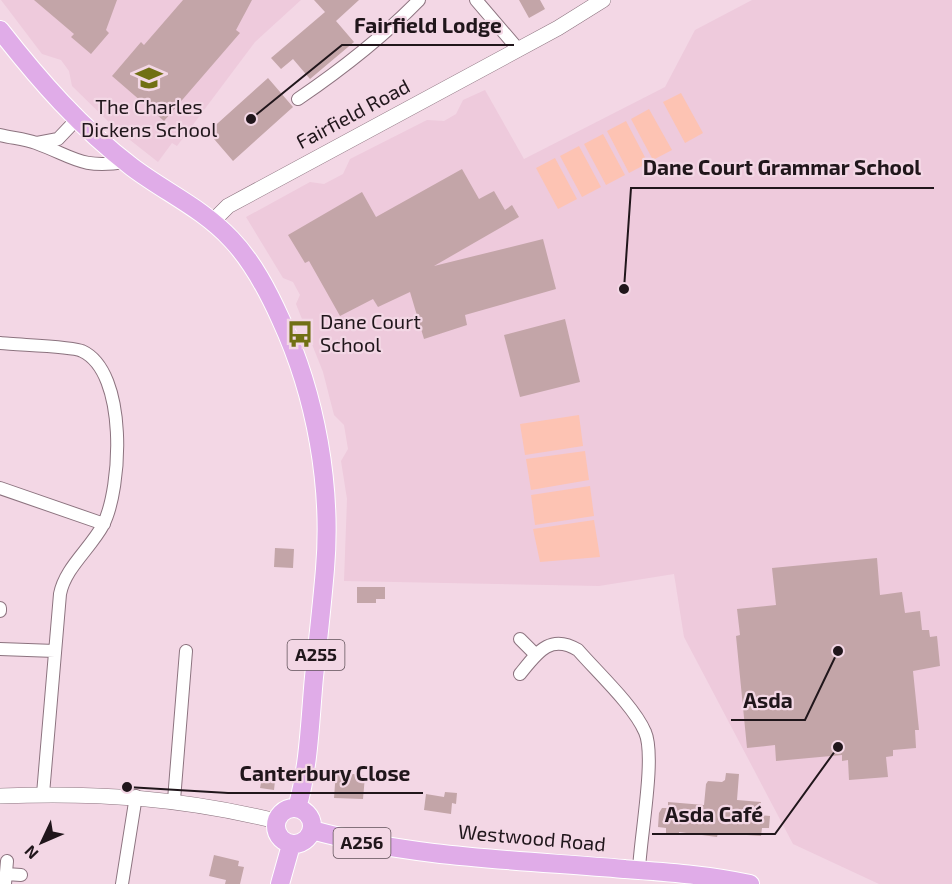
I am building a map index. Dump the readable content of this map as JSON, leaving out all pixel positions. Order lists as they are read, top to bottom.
{
  "streets": {
    "main road": ["A255", "Westwood Road", "A256"],
    "street": ["Fairfield Road"]
  },
  "crossings": [
    ["Fairfield Road", "A255"],
    ["A255", "Westwood Road"]
  ],
  "places": {
    "school or university": ["The Charles Dickens School"],
    "other": [
      "Fairfield Lodge",
      "Dane Court Grammar School",
      "Asda",
      "Asda Café",
      "Canterbury Close"
    ],
    "bus stop": ["Dane Court School"]
  },
  "north": "bottom left"
}
